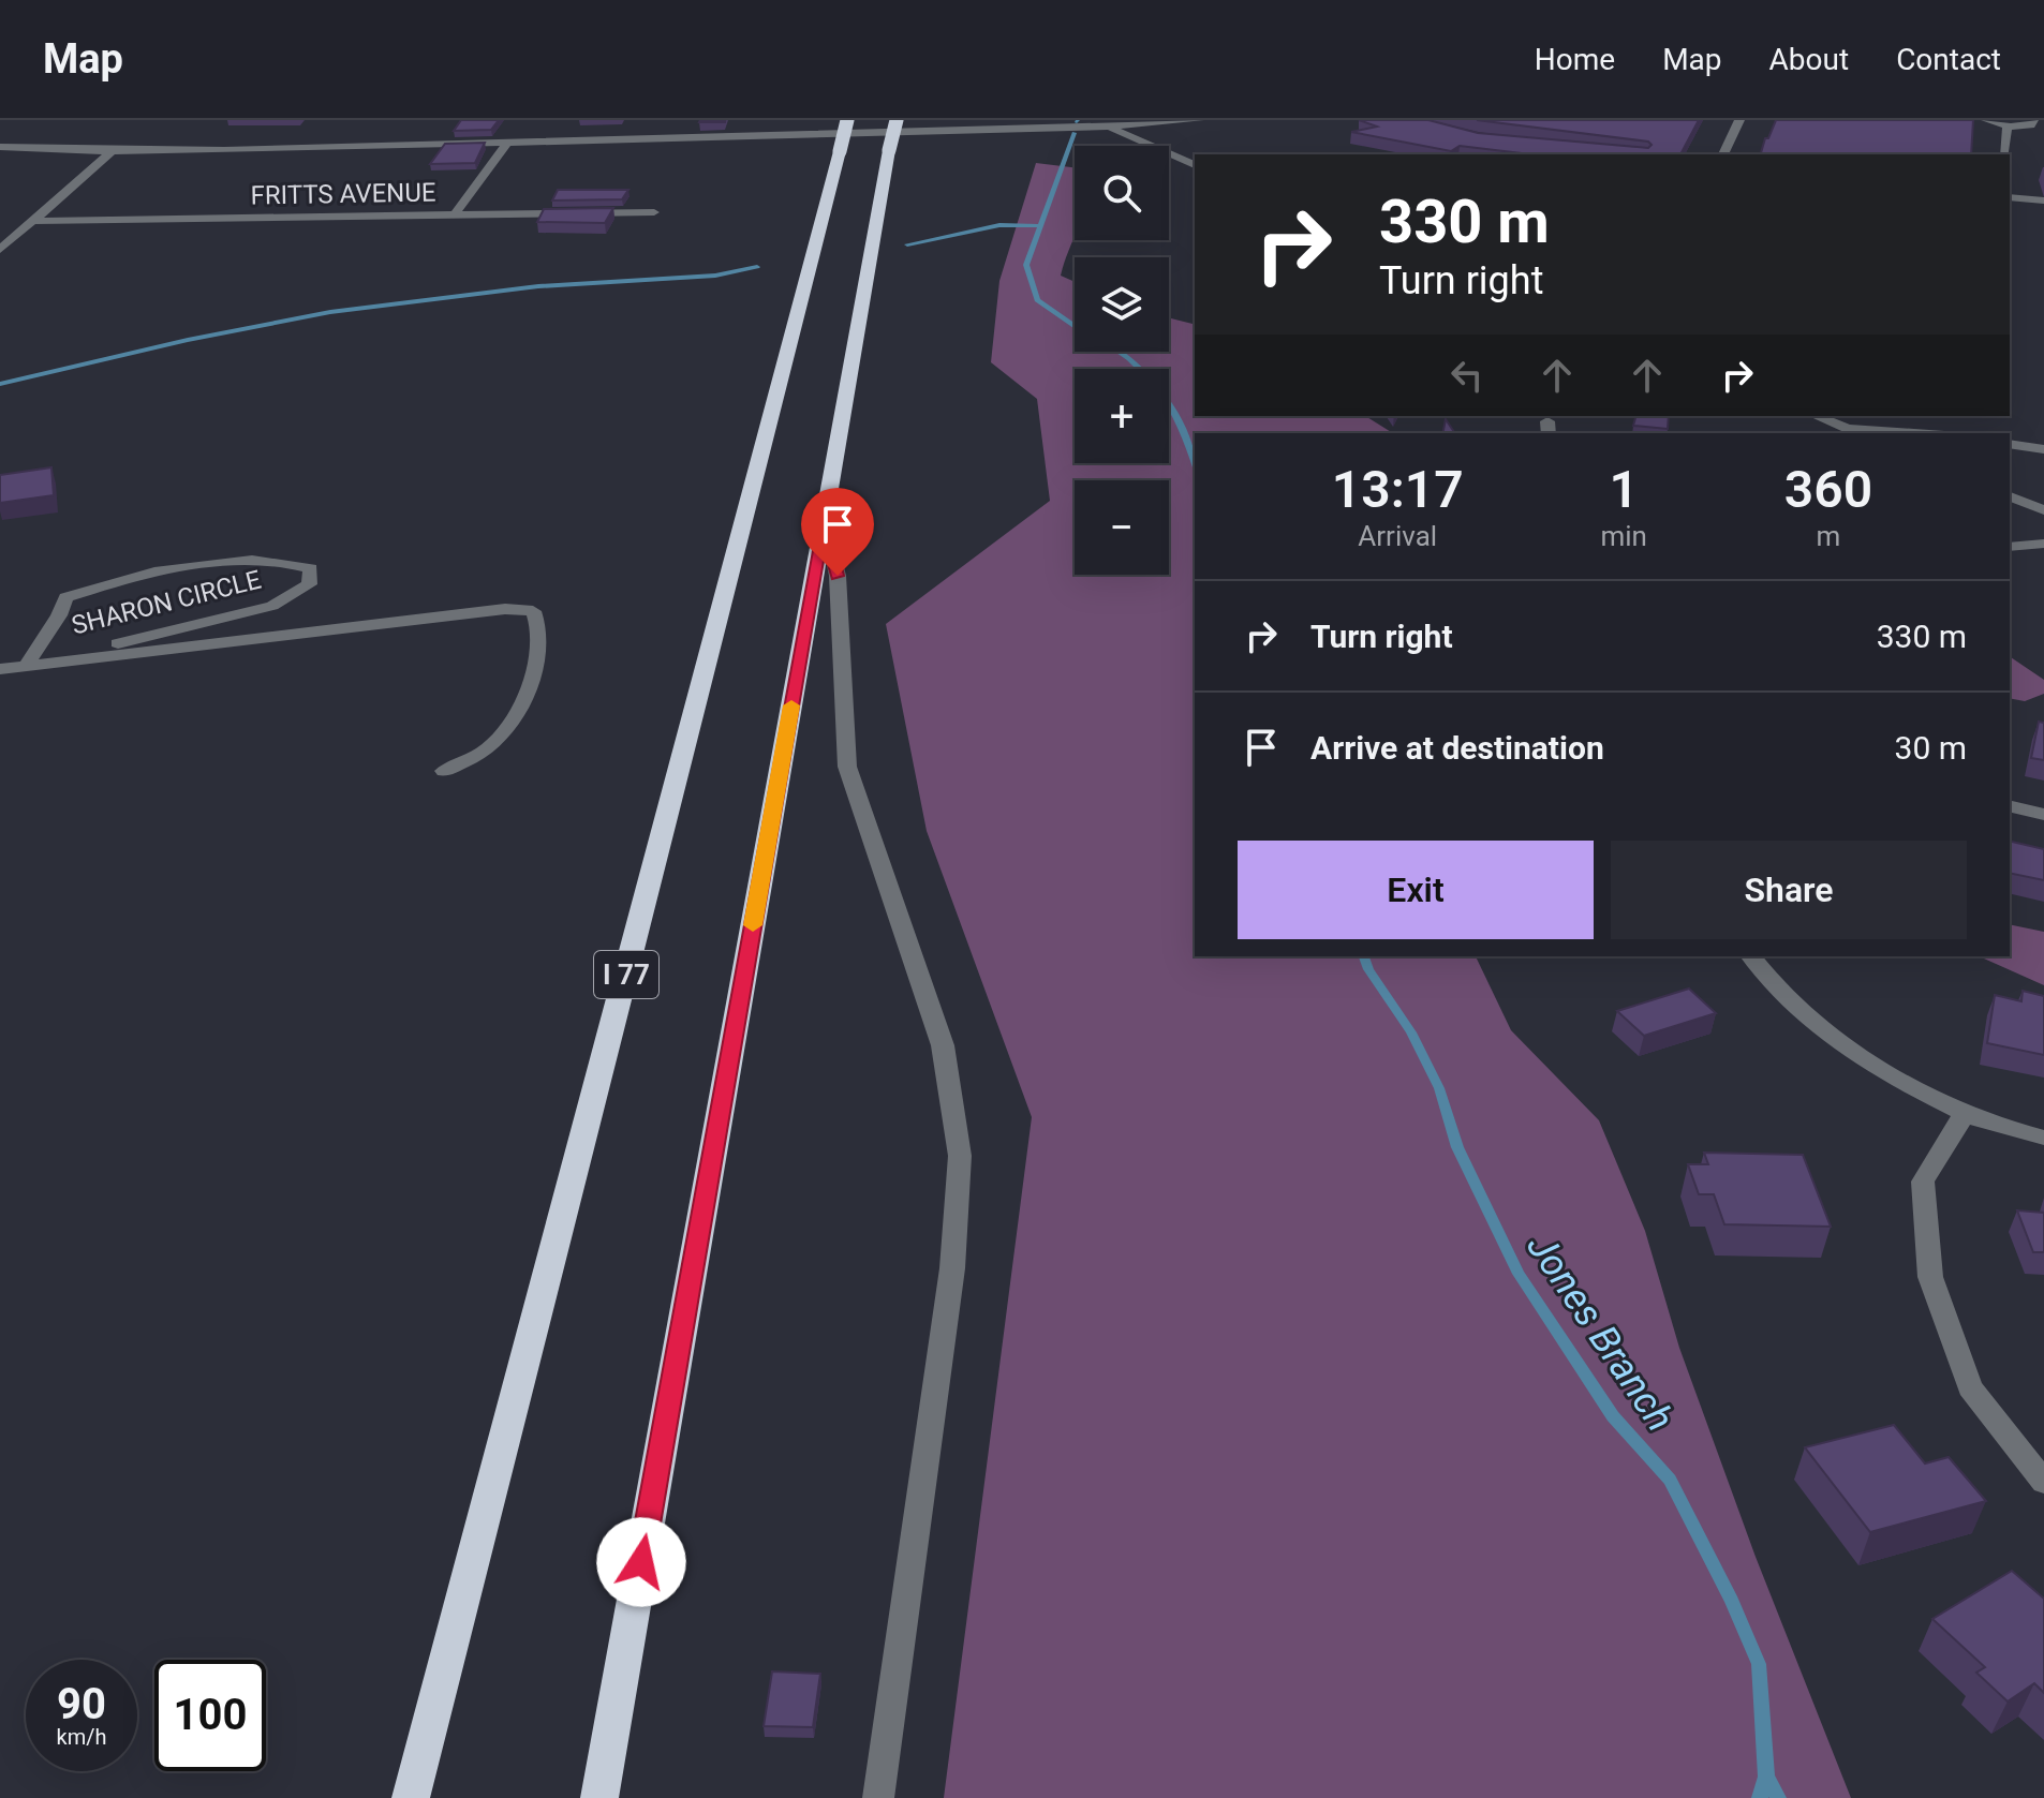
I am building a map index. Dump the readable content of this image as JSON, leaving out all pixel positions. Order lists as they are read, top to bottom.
{
  "streets": {
    "highway": ["I 77"],
    "street": ["FRITTS AVENUE", "SHARON CIRCLE"]
  },
  "water": ["Jones Branch"],
  "page": {
    "header": "Map",
    "nav": [
      "Home",
      "Map",
      "About",
      "Contact"
    ],
    "map_buttons": ["+", "−"],
    "turn": ["330 m", "Turn right"],
    "eta": [
      "13:17",
      "Arrival",
      "1",
      "min",
      "360",
      "m"
    ],
    "list": [
      {
        "name": "Turn right",
        "value": "330 m"
      },
      {
        "name": "Arrive at destination",
        "value": "30 m"
      }
    ],
    "buttons": ["Exit", "Share"],
    "speed": "90 km/h",
    "limit": "100"
  }
}
